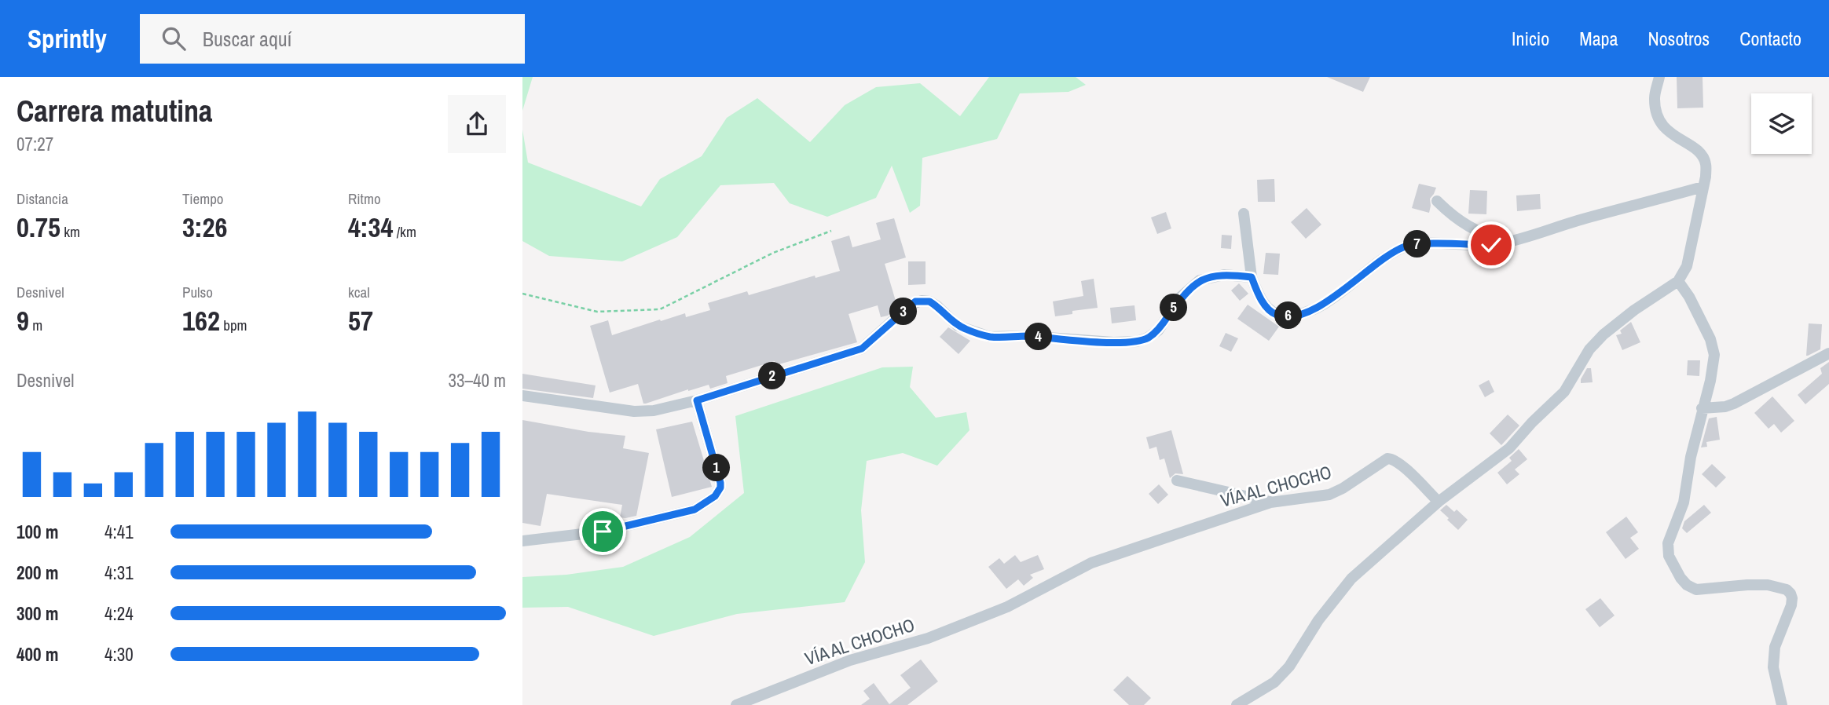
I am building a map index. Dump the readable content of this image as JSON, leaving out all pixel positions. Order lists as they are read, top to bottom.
{
  "streets": {
    "street": ["VÍA AL CHOCHO"]
  },
  "page": {
    "header": "Sprintly",
    "search": "Buscar aquí",
    "nav": [
      "Inicio",
      "Mapa",
      "Nosotros",
      "Contacto"
    ],
    "heading": ["Carrera matutina", "07:27"],
    "stats": [
      ["Distancia", "0.75 km"],
      ["Tiempo", "3:26"],
      ["Ritmo", "4:34 /km"],
      ["Desnivel", "9 m"],
      ["Pulso", "162 bpm"],
      ["kcal", "57"]
    ],
    "pins": [
      "7",
      "5",
      "3",
      "6",
      "4",
      "2",
      "1"
    ],
    "chart": ["Desnivel", "33–40 m"],
    "list": [
      {
        "name": "100 m",
        "note": "4:41"
      },
      {
        "name": "200 m",
        "note": "4:31"
      },
      {
        "name": "300 m",
        "note": "4:24"
      },
      {
        "name": "400 m",
        "note": "4:30"
      }
    ]
  }
}
